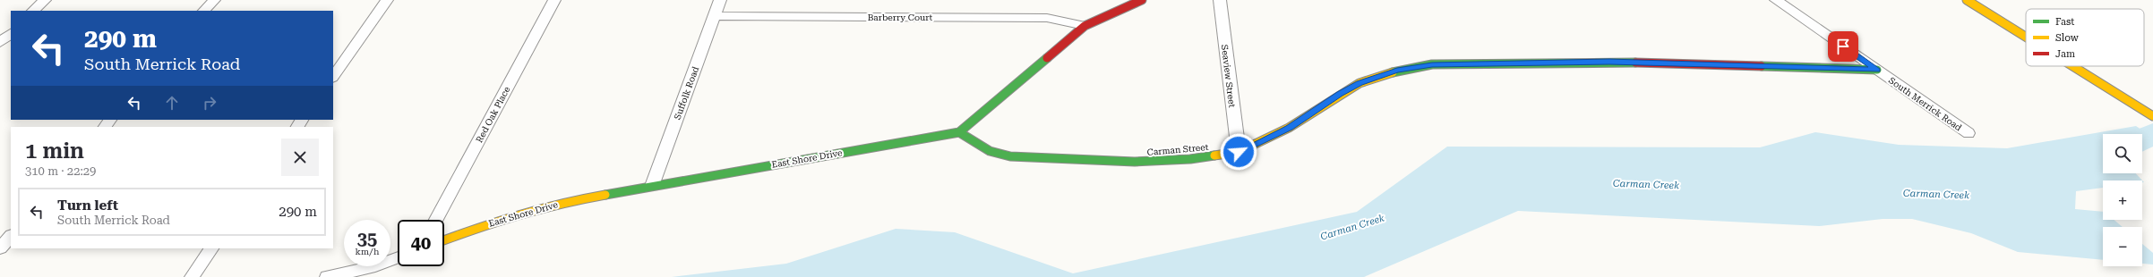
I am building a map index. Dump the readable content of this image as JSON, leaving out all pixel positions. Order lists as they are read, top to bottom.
{
  "streets": {
    "street": [
      "Barberry Court",
      "Seaview Street",
      "Suffolk Road",
      "South Merrick Road",
      "Red Oak Place",
      "Carman Street",
      "East Shore Drive"
    ]
  },
  "crossings": [
    ["Barberry Court", "Suffolk Road"],
    ["Seaview Street", "Carman Street"],
    ["Suffolk Road", "East Shore Drive"],
    ["South Merrick Road", "Carman Street"],
    ["Carman Street", "East Shore Drive"]
  ],
  "water": ["Carman Creek"],
  "legend": ["Fast", "Slow", "Jam"],
  "page": {
    "turn": ["290 m", "South Merrick Road"],
    "heading": ["1 min", "310 m · 22:29"],
    "map_buttons": ["+", "−"],
    "list": [
      {
        "name": "Turn left",
        "note": "South Merrick Road",
        "value": "290 m"
      }
    ],
    "speed": "35 km/h",
    "limit": "40"
  }
}
